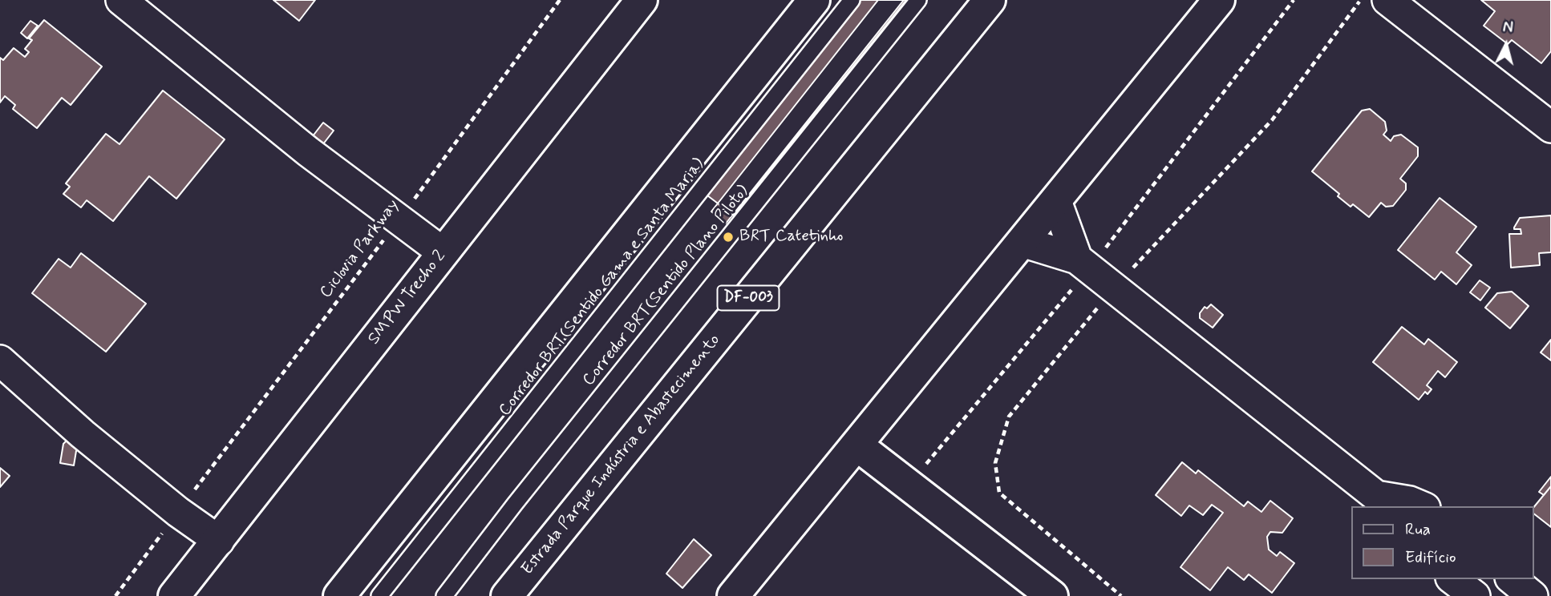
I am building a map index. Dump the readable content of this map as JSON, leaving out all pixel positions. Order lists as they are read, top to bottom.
{
  "streets": {
    "main road": ["SMPW Trecho 2", "DF-003", "Estrada Parque Indústria e Abastecimento"],
    "lane": ["Corredor BRT(Sentido Plano Piloto)", "Corredor BRT(Sentido Gama e Santa Maria)"],
    "path": ["Ciclovia Parkway"]
  },
  "places": ["BRT Catetinho"],
  "legend": ["Rua", "Edifício"],
  "north": "top"
}
